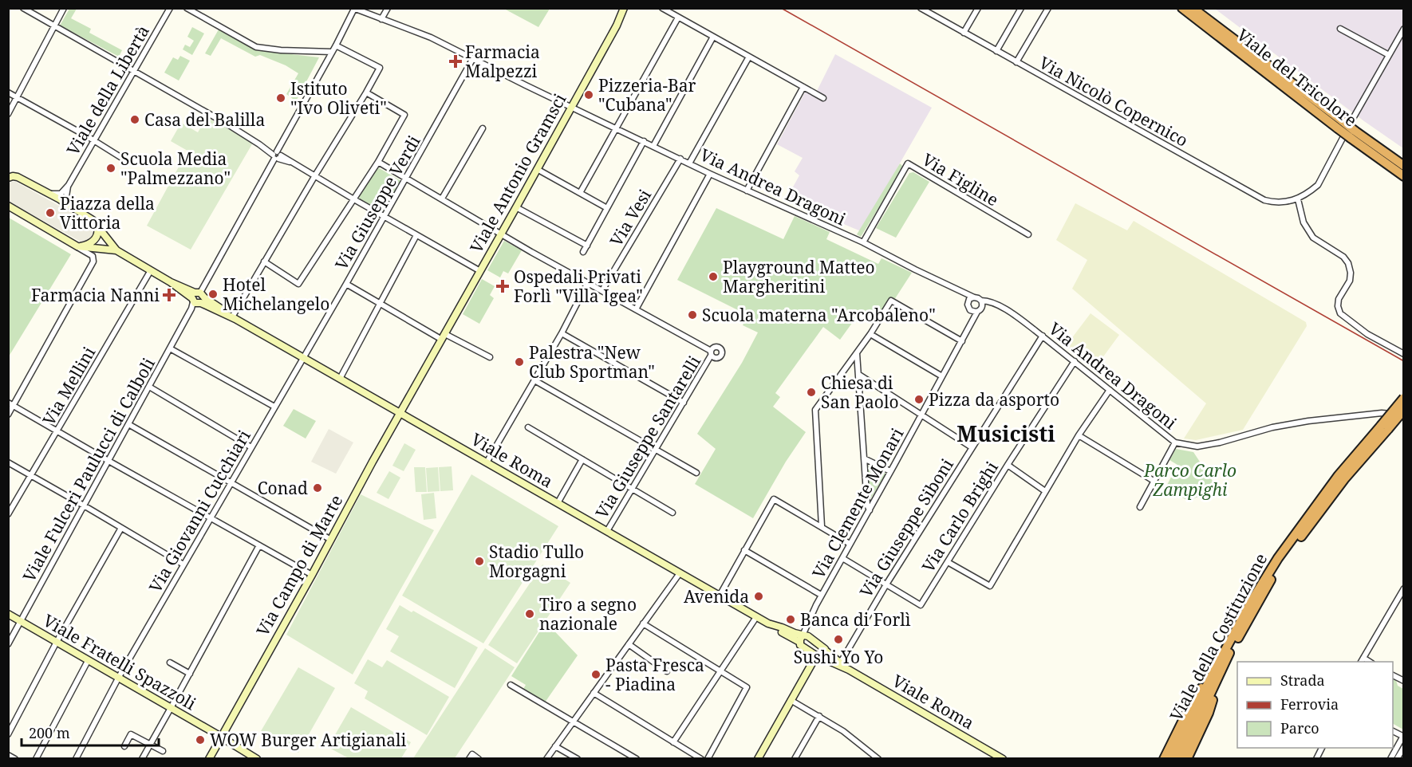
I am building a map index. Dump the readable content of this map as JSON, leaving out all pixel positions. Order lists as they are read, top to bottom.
{
  "streets": {
    "highway": ["Viale del Tricolore", "Viale della Costituzione"],
    "main road": [
      "Viale Antonio Gramsci",
      "Viale Roma",
      "Via Campo di Marte",
      "Viale Fratelli Spazzoli"
    ],
    "street": [
      "Viale della Libertà",
      "Via Nicolò Copernico",
      "Via Figline",
      "Via Andrea Dragoni",
      "Via Giuseppe Verdi",
      "Via Vesi",
      "Via Mellini",
      "Via Giuseppe Santarelli",
      "Viale Fulceri Paulucci di Calboli",
      "Via Clemente Monari",
      "Via Giovanni Cucchiari",
      "Via Carlo Brighi",
      "Via Giuseppe Siboni"
    ]
  },
  "crossings": [
    ["Viale della Libertà", "Viale Roma"],
    ["Viale Antonio Gramsci", "Via Andrea Dragoni"],
    ["Viale Antonio Gramsci", "Viale Roma"],
    ["Viale Antonio Gramsci", "Via Campo di Marte"],
    ["Via Figline", "Via Andrea Dragoni"],
    ["Via Andrea Dragoni", "Via Giuseppe Verdi"],
    ["Via Andrea Dragoni", "Via Vesi"],
    ["Via Andrea Dragoni", "Viale Fulceri Paulucci di Calboli"],
    ["Via Andrea Dragoni", "Via Clemente Monari"],
    ["Via Andrea Dragoni", "Via Carlo Brighi"],
    ["Via Andrea Dragoni", "Via Giuseppe Siboni"],
    ["Via Giuseppe Verdi", "Viale Roma"],
    ["Via Giuseppe Verdi", "Via Giovanni Cucchiari"],
    ["Via Mellini", "Viale Roma"],
    ["Via Giuseppe Santarelli", "Viale Roma"],
    ["Viale Roma", "Viale Fulceri Paulucci di Calboli"],
    ["Viale Roma", "Via Clemente Monari"],
    ["Viale Roma", "Via Giovanni Cucchiari"],
    ["Viale Roma", "Via Giuseppe Siboni"],
    ["Viale Roma", "Via Campo di Marte"],
    ["Viale Fulceri Paulucci di Calboli", "Viale Fratelli Spazzoli"],
    ["Via Giovanni Cucchiari", "Viale Fratelli Spazzoli"],
    ["Via Carlo Brighi", "Via Giuseppe Siboni"],
    ["Via Campo di Marte", "Viale Fratelli Spazzoli"]
  ],
  "districts": ["Musicisti"],
  "parks": ["Parco Carlo Zampighi"],
  "places": {
    "health": ["Farmacia Malpezzi", "Ospedali Privati Forlì \"Villa Igea\"", "Farmacia Nanni"],
    "other": [
      "Pizzeria-Bar \"Cubana\"",
      "Istituto \"Ivo Oliveti\"",
      "Casa del Balilla",
      "Scuola Media \"Palmezzano\"",
      "Piazza della Vittoria",
      "Playground Matteo Margheritini",
      "Hotel Michelangelo",
      "Scuola materna \"Arcobaleno\"",
      "Palestra \"New Club Sportman\"",
      "Chiesa di San Paolo",
      "Pizza da asporto",
      "Conad",
      "Stadio Tullo Morgagni",
      "Avenida",
      "Tiro a segno nazionale",
      "Banca di Forlì",
      "Sushi Yo Yo",
      "Pasta Fresca - Piadina",
      "WOW Burger Artigianali"
    ]
  },
  "legend": ["Strada", "Ferrovia", "Parco"],
  "scale_bar": "200 m"
}
